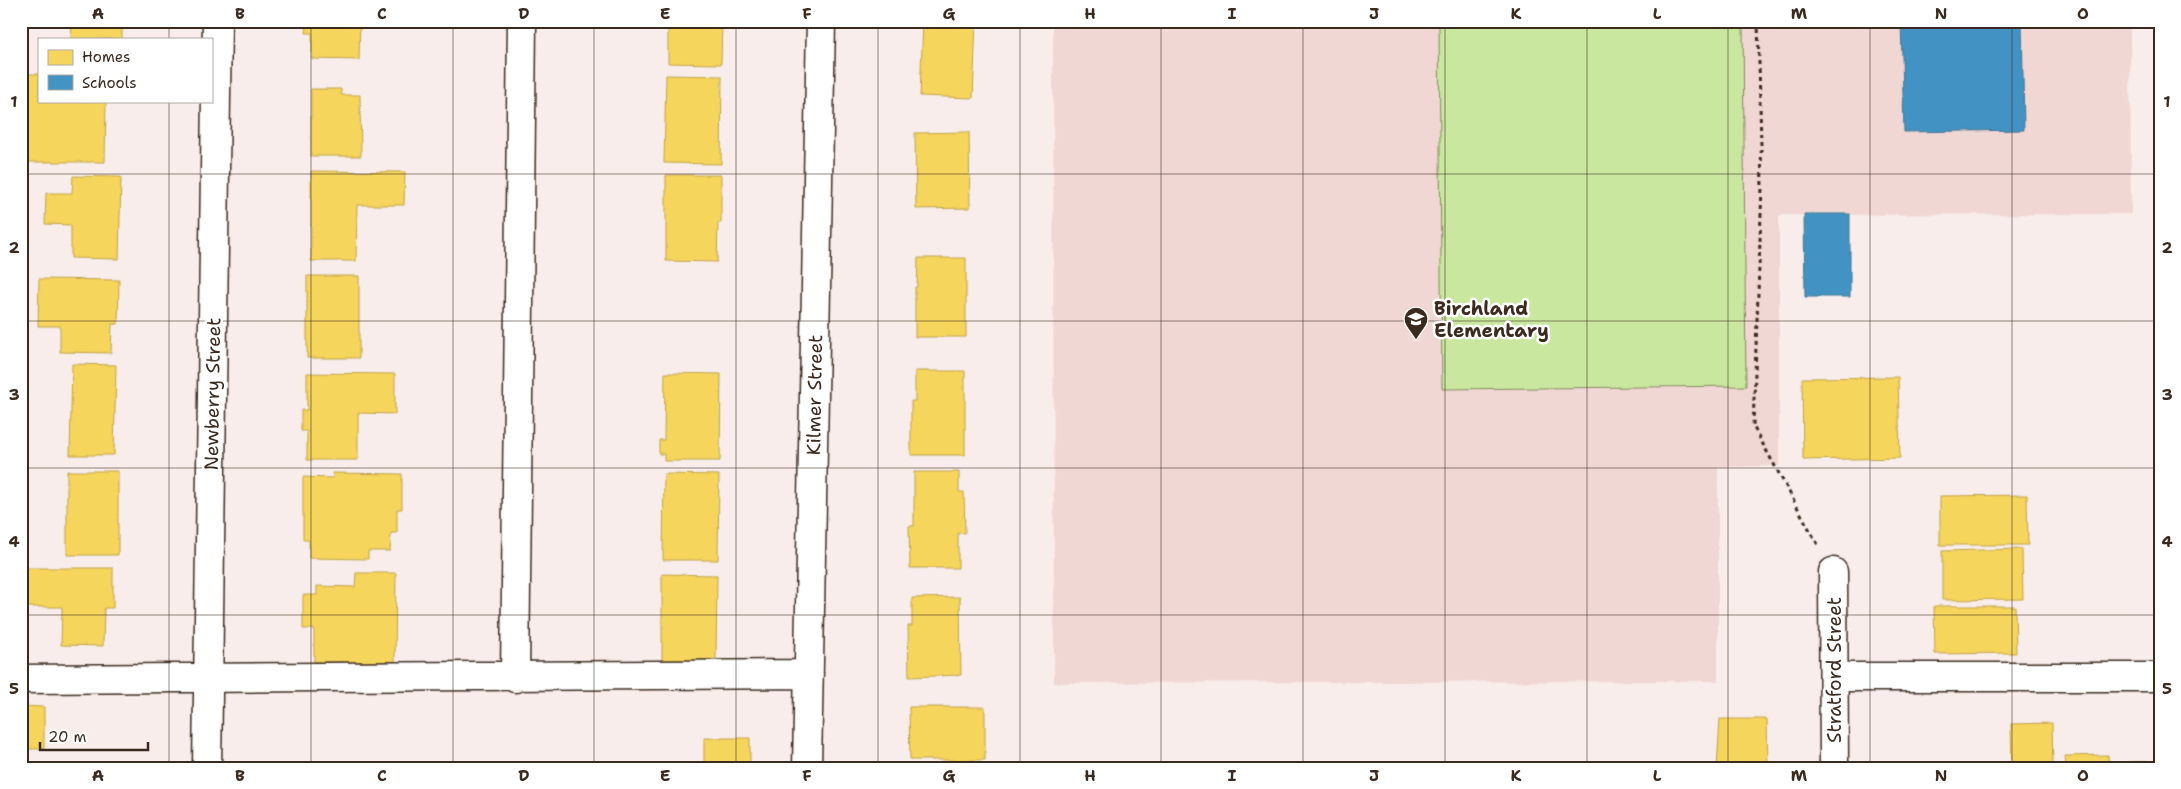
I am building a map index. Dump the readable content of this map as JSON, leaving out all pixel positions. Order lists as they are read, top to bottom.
{
  "streets": {
    "street": ["Newberry Street", "Kilmer Street", "Stratford Street"]
  },
  "places": {
    "school or university": ["Birchland Elementary"]
  },
  "legend": ["Homes", "Schools"],
  "scale_bar": "20 m",
  "grid": {
    "columns": [
      "A",
      "B",
      "C",
      "D",
      "E",
      "F",
      "G",
      "H",
      "I",
      "J",
      "K",
      "L",
      "M",
      "N",
      "O"
    ],
    "rows": [
      "1",
      "2",
      "3",
      "4",
      "5"
    ]
  }
}
